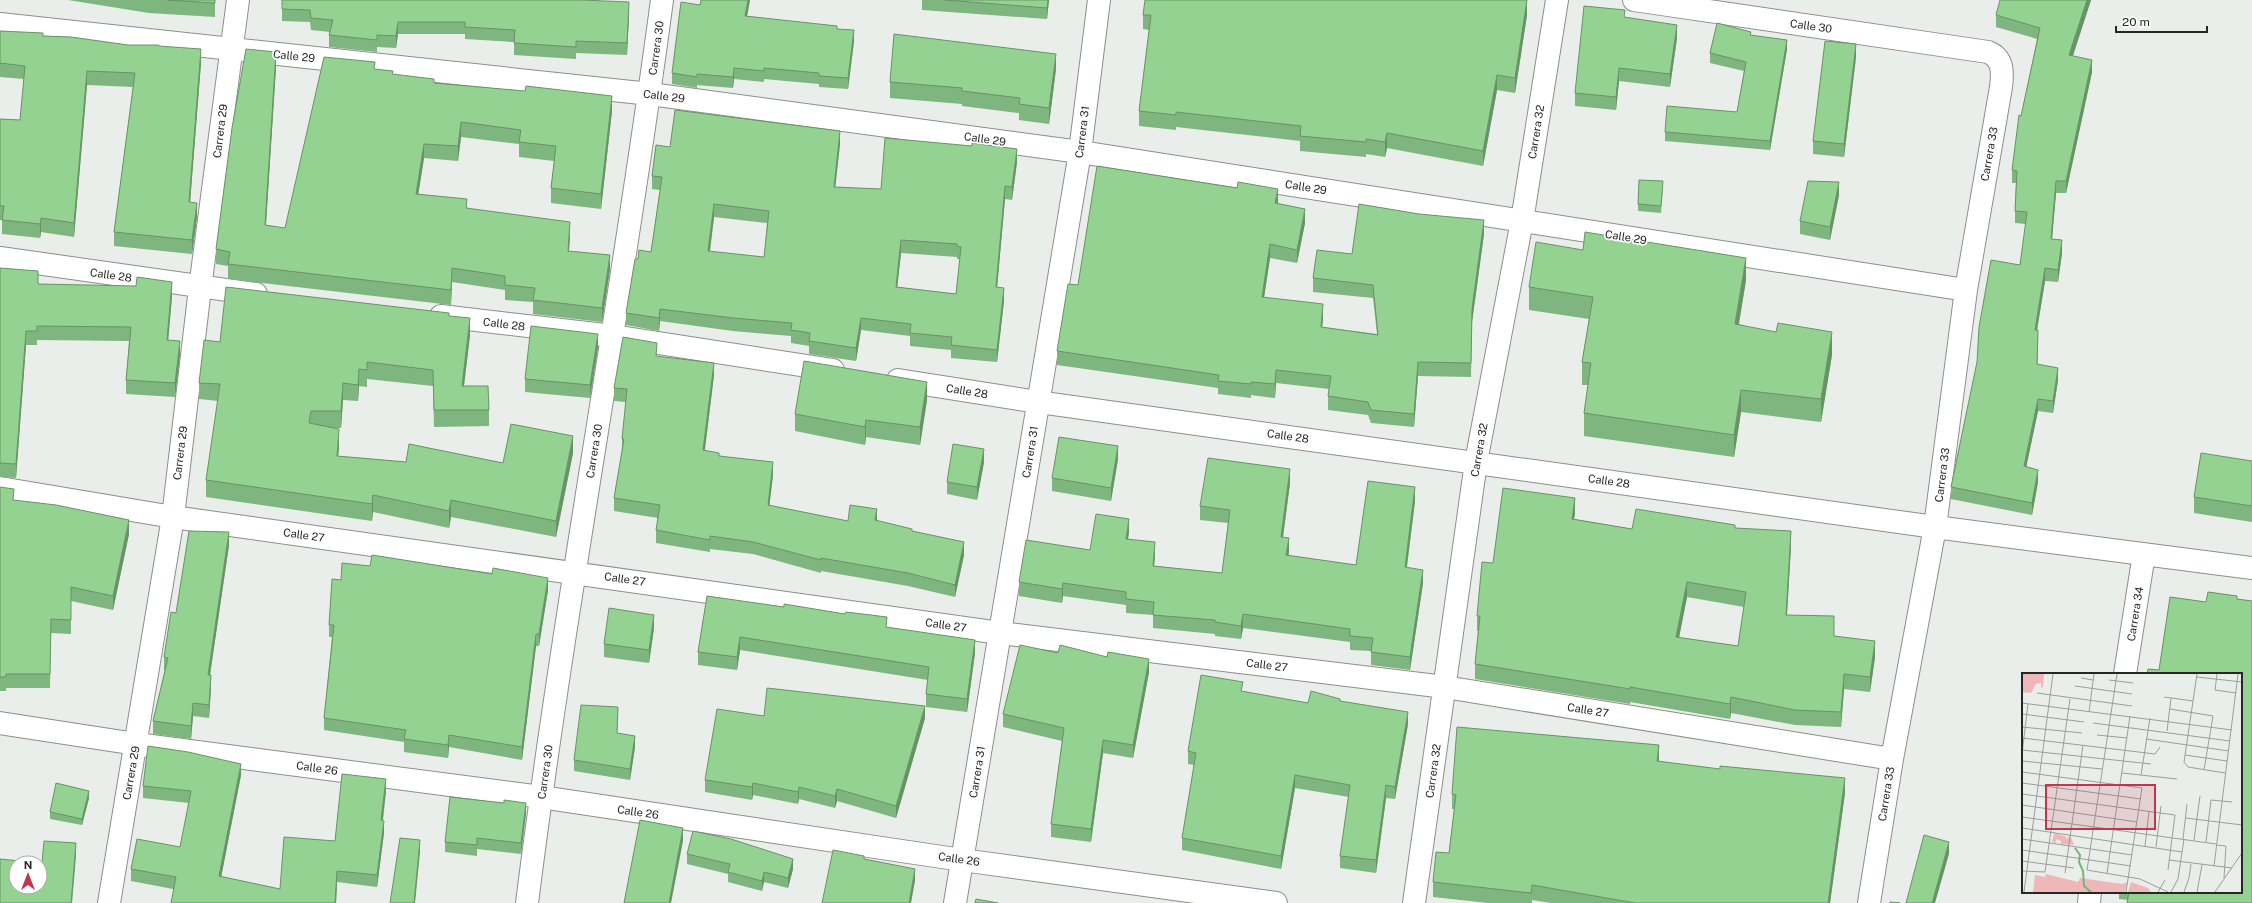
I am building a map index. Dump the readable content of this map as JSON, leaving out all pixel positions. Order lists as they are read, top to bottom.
{
  "streets": {
    "street": [
      "Calle 30",
      "Carrera 30",
      "Calle 29",
      "Carrera 29",
      "Carrera 31",
      "Carrera 32",
      "Carrera 33",
      "Calle 28",
      "Calle 27",
      "Carrera 34",
      "Calle 26"
    ]
  },
  "crossings": [
    ["Calle 30", "Carrera 33"],
    ["Carrera 30", "Calle 29"],
    ["Carrera 30", "Calle 28"],
    ["Carrera 30", "Calle 27"],
    ["Carrera 30", "Calle 26"],
    ["Calle 29", "Carrera 29"],
    ["Calle 29", "Carrera 31"],
    ["Calle 29", "Carrera 32"],
    ["Calle 29", "Carrera 33"],
    ["Carrera 29", "Calle 28"],
    ["Carrera 29", "Calle 27"],
    ["Carrera 29", "Calle 26"],
    ["Carrera 31", "Calle 28"],
    ["Carrera 31", "Calle 27"],
    ["Carrera 31", "Calle 26"],
    ["Carrera 32", "Calle 28"],
    ["Carrera 32", "Calle 27"],
    ["Carrera 33", "Calle 28"],
    ["Carrera 33", "Calle 27"],
    ["Calle 28", "Carrera 34"]
  ],
  "scale_bar": "20 m",
  "north": "top"
}
